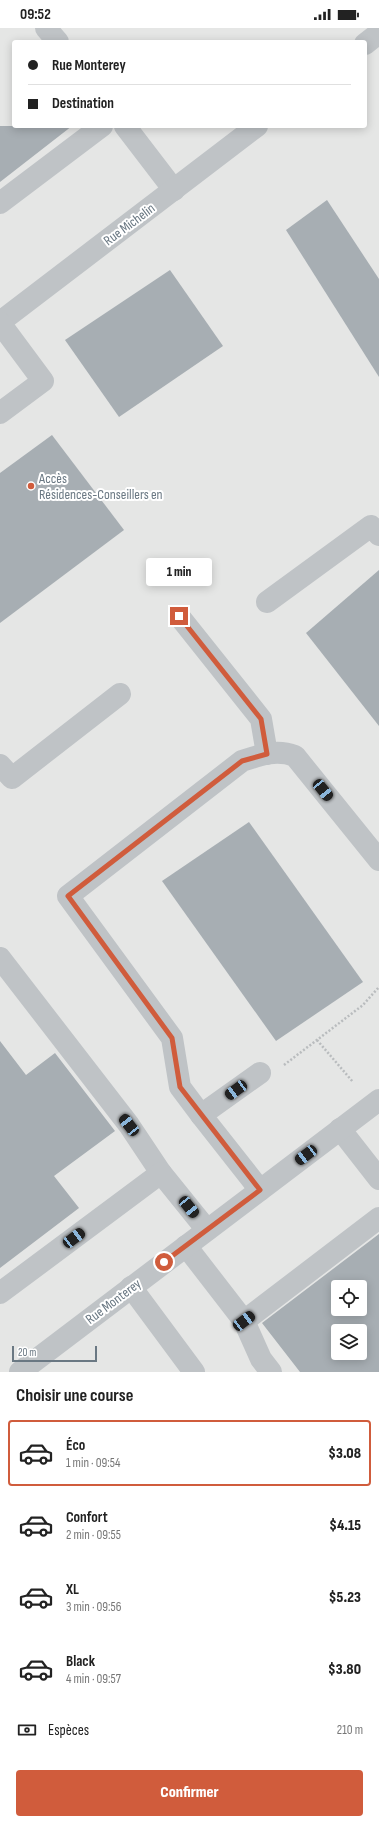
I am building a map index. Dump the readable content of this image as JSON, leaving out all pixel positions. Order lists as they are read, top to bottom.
{
  "streets": {
    "street": ["Rue Michelin", "Rue Monterey"]
  },
  "places": ["Accès Résidences-Conseillers en"],
  "scale_bar": "20 m",
  "page": {
    "status": "09:52",
    "banner": ["Rue Monterey", "Destination"],
    "bubble": "1 min",
    "scale": "20 m",
    "heading": "Choisir une course",
    "list": [
      {
        "name": "Éco",
        "note": "1 min · 09:54",
        "value": "$3.08"
      },
      {
        "name": "Confort",
        "note": "2 min · 09:55",
        "value": "$4.15"
      },
      {
        "name": "XL",
        "note": "3 min · 09:56",
        "value": "$5.23"
      },
      {
        "name": "Black",
        "note": "4 min · 09:57",
        "value": "$3.80"
      }
    ],
    "pay": ["Espèces", "210 m"],
    "buttons": "Confirmer"
  }
}
